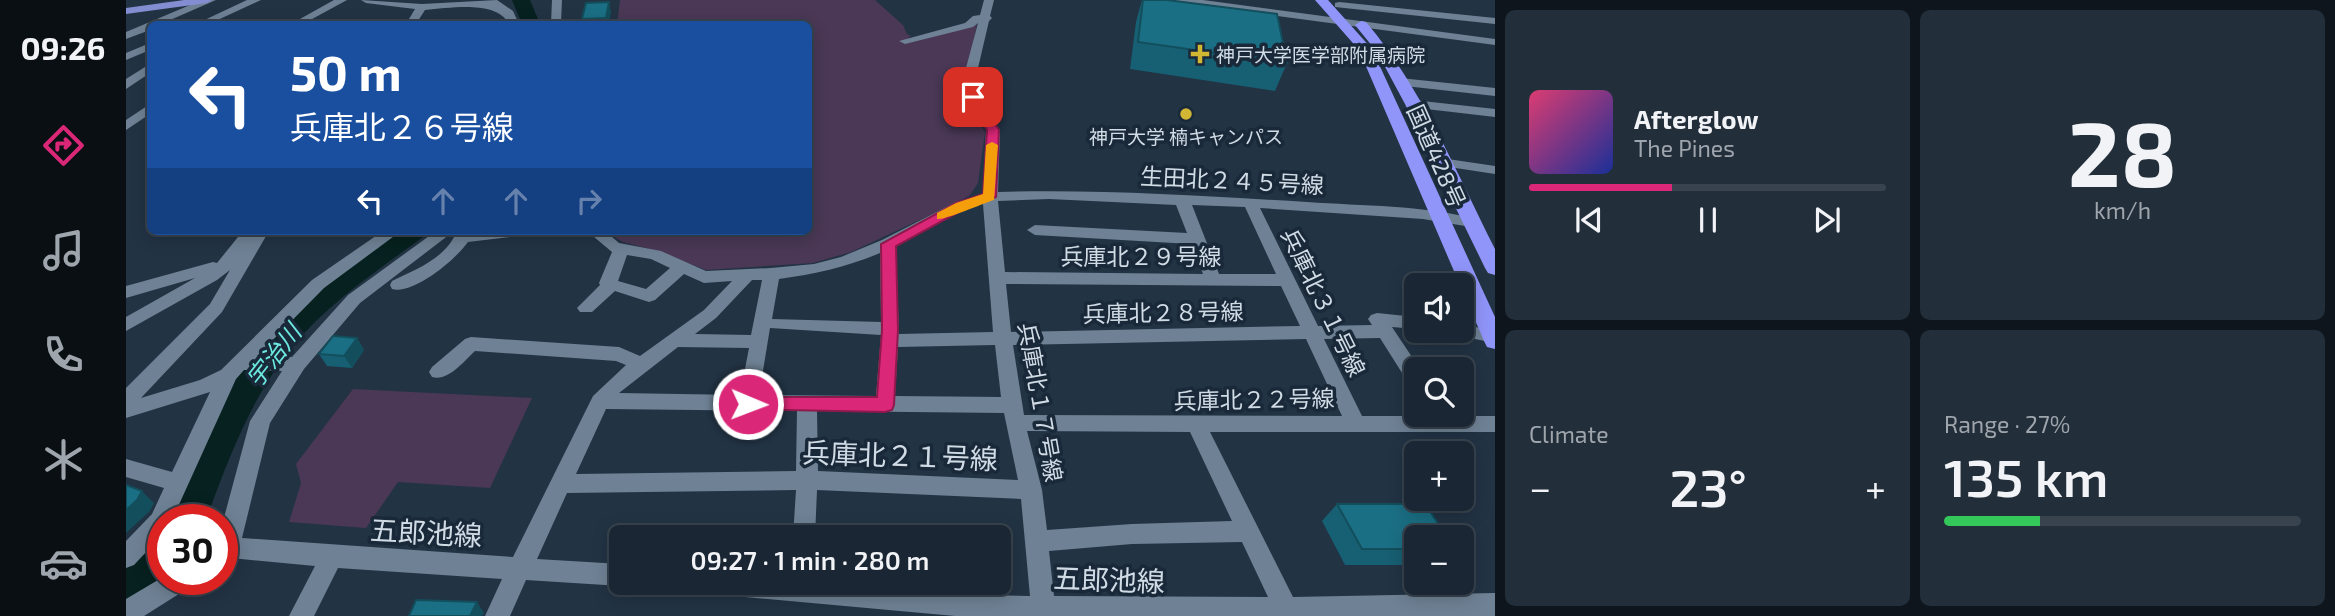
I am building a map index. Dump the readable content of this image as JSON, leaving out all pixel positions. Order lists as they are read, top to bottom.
{
  "streets": {
    "highway": ["国道428号"],
    "street": [
      "生田北２４５号線",
      "兵庫北２９号線",
      "兵庫北３１号線",
      "兵庫北２８号線",
      "兵庫北２２号線",
      "兵庫北１７号線",
      "兵庫北２１号線",
      "五郎池線"
    ]
  },
  "crossings": [
    ["国道428号", "生田北２４５号線"],
    ["生田北２４５号線", "兵庫北３１号線"],
    ["生田北２４５号線", "兵庫北１７号線"],
    ["兵庫北２９号線", "兵庫北３１号線"],
    ["兵庫北２９号線", "兵庫北１７号線"],
    ["兵庫北３１号線", "兵庫北２８号線"],
    ["兵庫北３１号線", "兵庫北２２号線"],
    ["兵庫北２８号線", "兵庫北１７号線"],
    ["兵庫北２２号線", "兵庫北１７号線"],
    ["兵庫北１７号線", "兵庫北２１号線"],
    ["兵庫北１７号線", "五郎池線"]
  ],
  "water": ["宇治川"],
  "places": {
    "health": ["神戸大学医学部附属病院"],
    "other": ["神戸大学 楠キャンパス"]
  },
  "page": {
    "tabs": "09:26",
    "tile": [
      ["28", "km/h"],
      "Climate",
      ["Range · 27%", "135 km"]
    ],
    "turn": ["50 m", "兵庫北２６号線"],
    "song": ["Afterglow", "The Pines"],
    "map_buttons": ["+", "−"],
    "heat": ["−", "23°", "+"],
    "limit": "30",
    "trip": "09:27 · 1 min · 280 m"
  }
}
